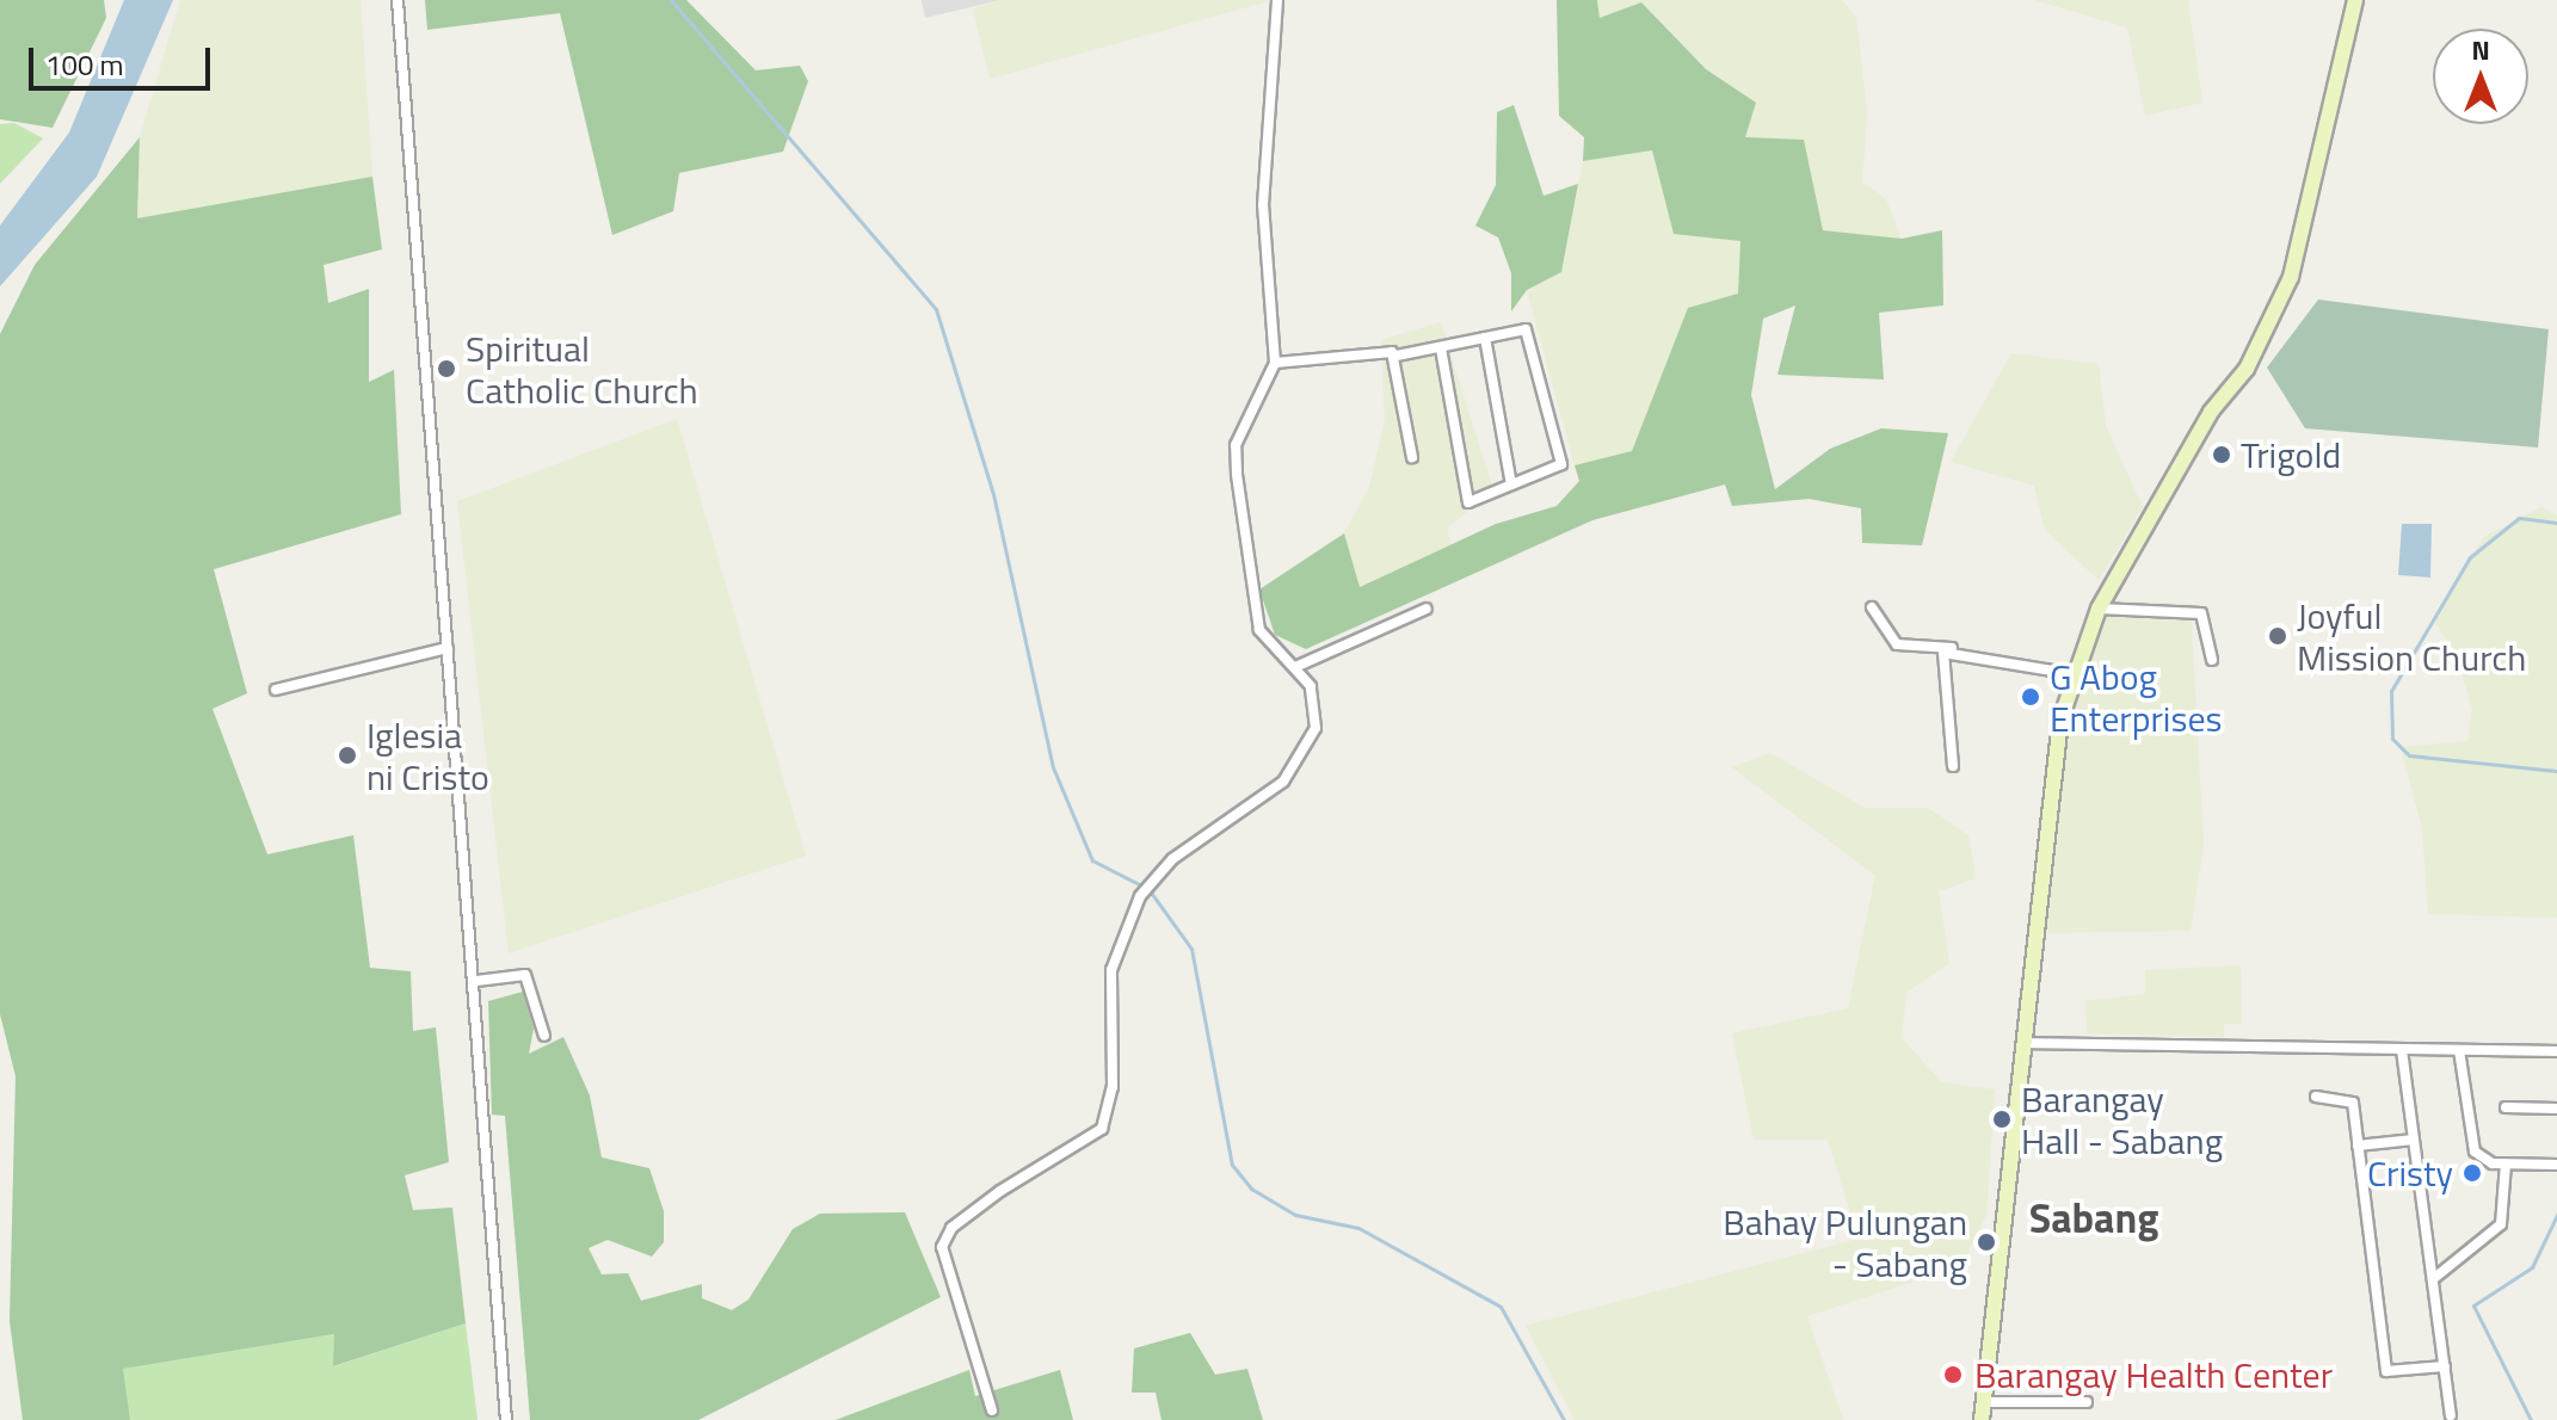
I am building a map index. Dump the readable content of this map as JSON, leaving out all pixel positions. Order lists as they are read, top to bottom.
{
  "districts": ["Sabang"],
  "places": [
    "Spiritual Catholic Church",
    "Trigold",
    "Joyful Mission Church",
    "G Abog Enterprises",
    "Iglesia ni Cristo",
    "Barangay Hall - Sabang",
    "Cristy",
    "Bahay Pulungan - Sabang",
    "Barangay Health Center"
  ],
  "scale_bar": "100 m",
  "north": "top"
}
